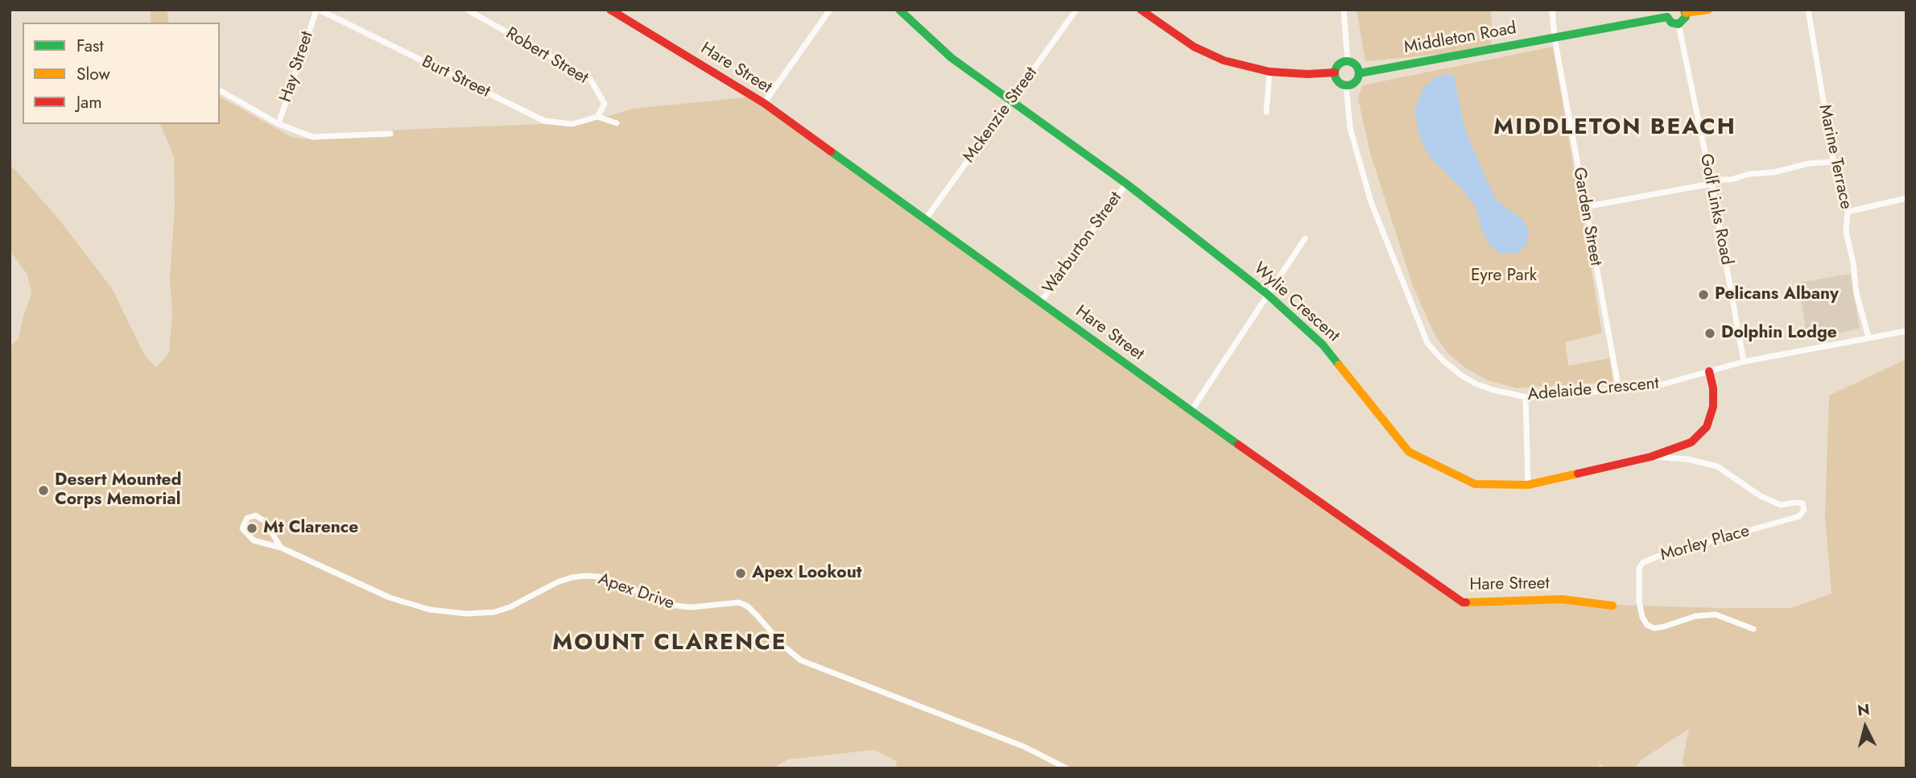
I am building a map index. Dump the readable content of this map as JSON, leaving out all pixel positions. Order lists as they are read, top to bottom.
{
  "streets": {
    "street": [
      "Middleton Road",
      "Robert Street",
      "Hay Street",
      "Hare Street",
      "Burt Street",
      "Mckenzie Street",
      "Marine Terrace",
      "Golf Links Road",
      "Garden Street",
      "Warburton Street",
      "Wylie Crescent",
      "Adelaide Crescent",
      "Morley Place",
      "Apex Drive"
    ]
  },
  "crossings": [
    ["Middleton Road", "Garden Street"],
    ["Middleton Road", "Adelaide Crescent"],
    ["Robert Street", "Burt Street"],
    ["Hay Street", "Burt Street"],
    ["Hare Street", "Mckenzie Street"],
    ["Hare Street", "Warburton Street"],
    ["Mckenzie Street", "Wylie Crescent"],
    ["Marine Terrace", "Adelaide Crescent"],
    ["Golf Links Road", "Adelaide Crescent"],
    ["Garden Street", "Adelaide Crescent"],
    ["Warburton Street", "Wylie Crescent"],
    ["Wylie Crescent", "Adelaide Crescent"],
    ["Wylie Crescent", "Morley Place"]
  ],
  "districts": ["MIDDLETON BEACH", "MOUNT CLARENCE"],
  "parks": ["Eyre Park"],
  "places": [
    "Pelicans Albany",
    "Dolphin Lodge",
    "Desert Mounted Corps Memorial",
    "Mt Clarence",
    "Apex Lookout"
  ],
  "legend": ["Fast", "Slow", "Jam"],
  "north": "top"
}
